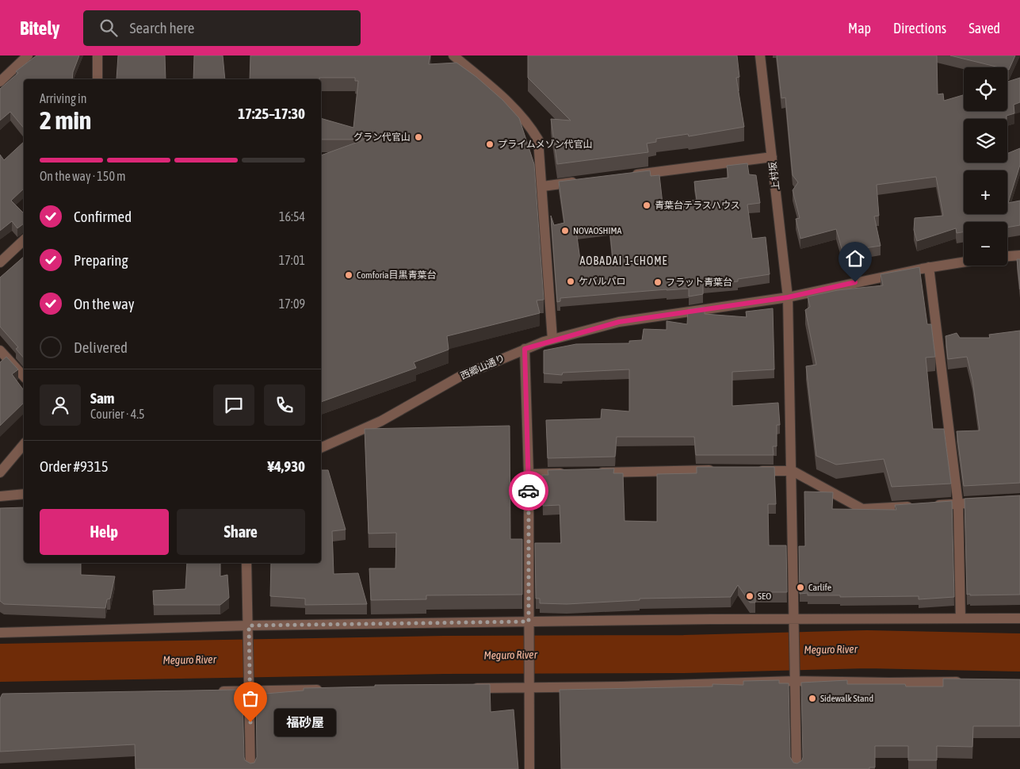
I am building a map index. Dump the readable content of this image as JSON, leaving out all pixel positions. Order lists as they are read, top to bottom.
{
  "streets": {
    "street": ["上村坂", "西郷山通り"]
  },
  "crossings": [
    ["上村坂", "西郷山通り"]
  ],
  "districts": ["AOBADAI 1-CHOME"],
  "water": ["Meguro River"],
  "places": [
    "グラン代官山",
    "プライムメゾン代官山",
    "青葉台テラスハウス",
    "NOVAOSHIMA",
    "Comforia目黒青葉台",
    "ケバルパロ",
    "フラット青葉台",
    "Carlife",
    "SEO",
    "Sidewalk Stand",
    "福砂屋"
  ],
  "page": {
    "header": "Bitely",
    "search": "Search here",
    "nav": ["Map", "Directions", "Saved"],
    "map_buttons": ["+", "−"],
    "heading": ["2 min", "Arriving in", "17:25–17:30"],
    "panel": [
      "Sam",
      "Courier · 4.5",
      "Order #9315",
      "¥4,930"
    ],
    "bar": "On the way · 150 m",
    "list": [
      ["Confirmed", "16:54"],
      ["Preparing", "17:01"],
      ["On the way", "17:09"],
      "Delivered"
    ],
    "buttons": ["Help", "Share"],
    "bubble": "福砂屋"
  }
}
